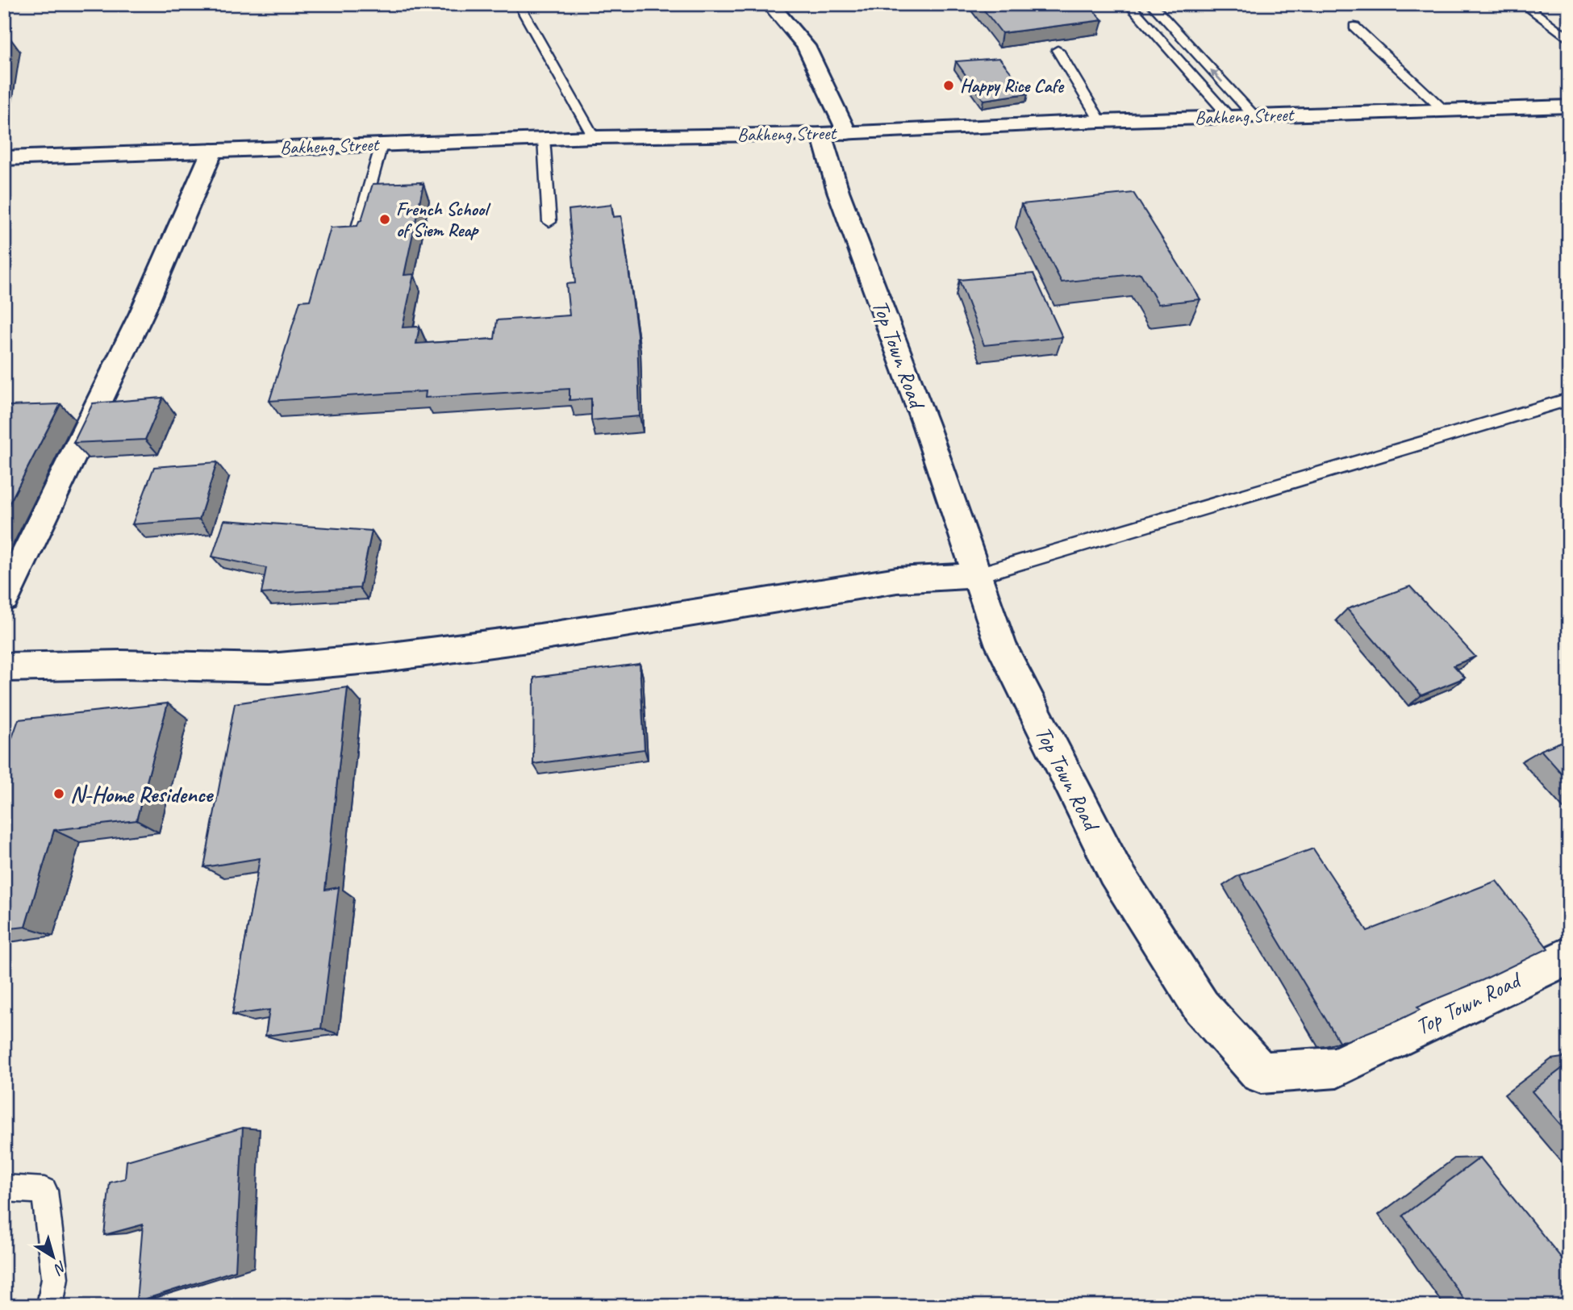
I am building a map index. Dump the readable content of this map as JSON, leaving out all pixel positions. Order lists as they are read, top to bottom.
{
  "streets": {
    "street": ["Bakheng Street", "Top Town Road"]
  },
  "crossings": [
    ["Bakheng Street", "Top Town Road"]
  ],
  "places": ["Happy Rice Cafe", "French School of Siem Reap", "N-Home Residence"],
  "north": "bottom right"
}
